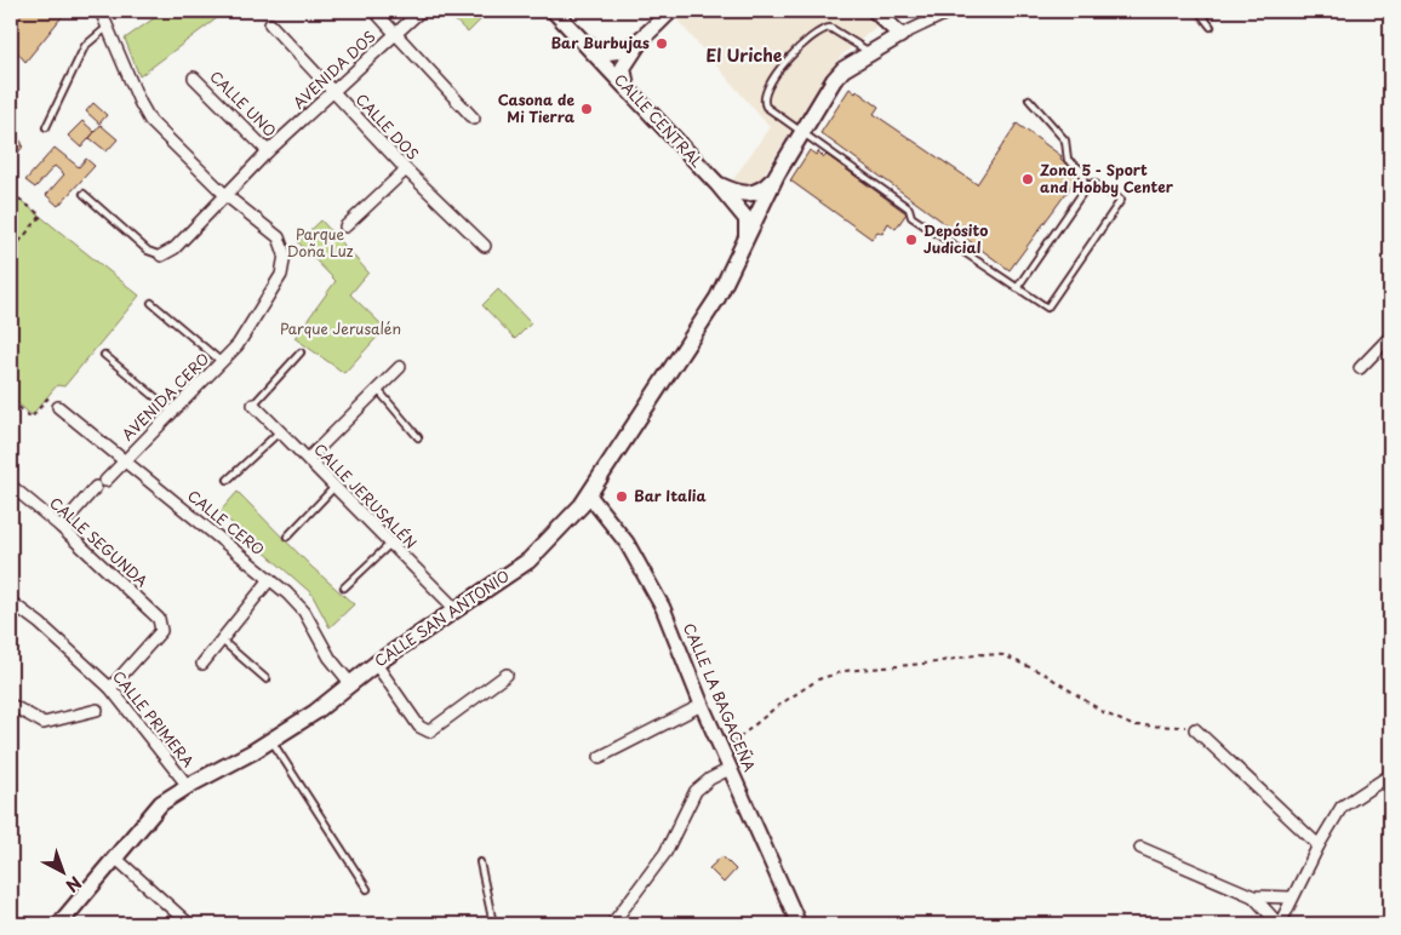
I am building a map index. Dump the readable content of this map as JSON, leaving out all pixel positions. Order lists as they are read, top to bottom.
{
  "streets": {
    "main road": ["CALLE CENTRAL", "CALLE SAN ANTONIO"],
    "street": [
      "AVENIDA DOS",
      "CALLE UNO",
      "CALLE DOS",
      "AVENIDA CERO",
      "CALLE JERUSALÉN",
      "CALLE CERO",
      "CALLE SEGUNDA",
      "CALLE LA BAGACEÑA",
      "CALLE PRIMERA"
    ]
  },
  "crossings": [
    ["AVENIDA DOS", "CALLE UNO"],
    ["AVENIDA DOS", "CALLE DOS"],
    ["AVENIDA DOS", "AVENIDA CERO"],
    ["CALLE CENTRAL", "CALLE SAN ANTONIO"],
    ["AVENIDA CERO", "CALLE CERO"],
    ["AVENIDA CERO", "CALLE SEGUNDA"],
    ["CALLE JERUSALÉN", "CALLE SAN ANTONIO"],
    ["CALLE CERO", "CALLE SAN ANTONIO"],
    ["CALLE SEGUNDA", "CALLE PRIMERA"],
    ["CALLE SAN ANTONIO", "CALLE LA BAGACEÑA"],
    ["CALLE SAN ANTONIO", "CALLE PRIMERA"]
  ],
  "districts": ["El Uriche"],
  "parks": ["Parque Doña Luz", "Parque Jerusalén"],
  "places": [
    "Bar Burbujas",
    "Casona de Mi Tierra",
    "Zona 5 - Sport and Hobby Center",
    "Depósito Judicial",
    "Bar Italia"
  ],
  "north": "bottom right"
}
